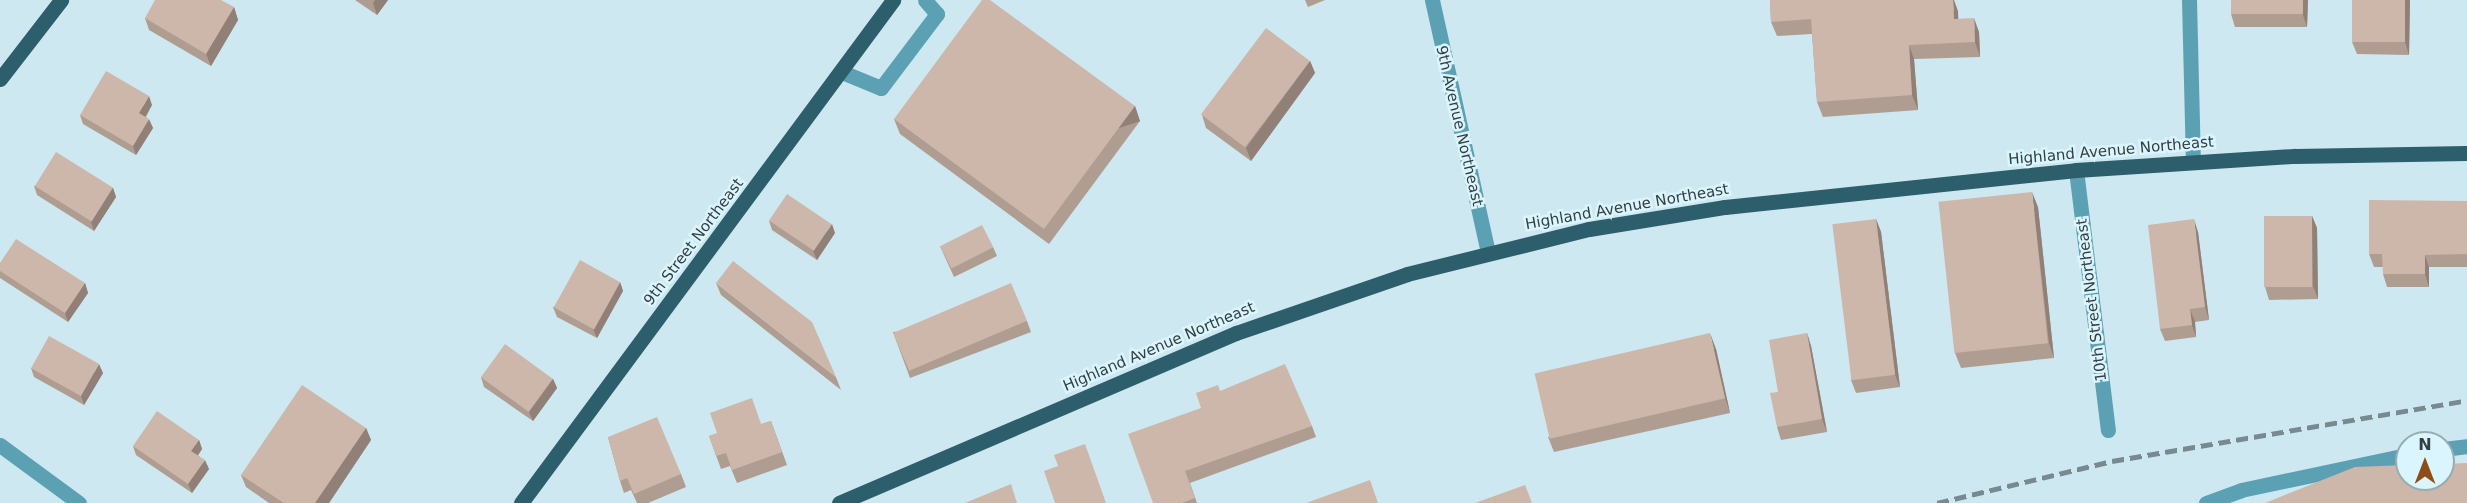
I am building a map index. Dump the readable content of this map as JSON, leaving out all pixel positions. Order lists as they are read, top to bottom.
{
  "streets": {
    "main road": ["Highland Avenue Northeast", "9th Street Northeast"],
    "street": ["9th Avenue Northeast", "10th Street Northeast"]
  },
  "crossings": [
    ["9th Avenue Northeast", "Highland Avenue Northeast"],
    ["Highland Avenue Northeast", "10th Street Northeast"]
  ],
  "north": "top"
}
